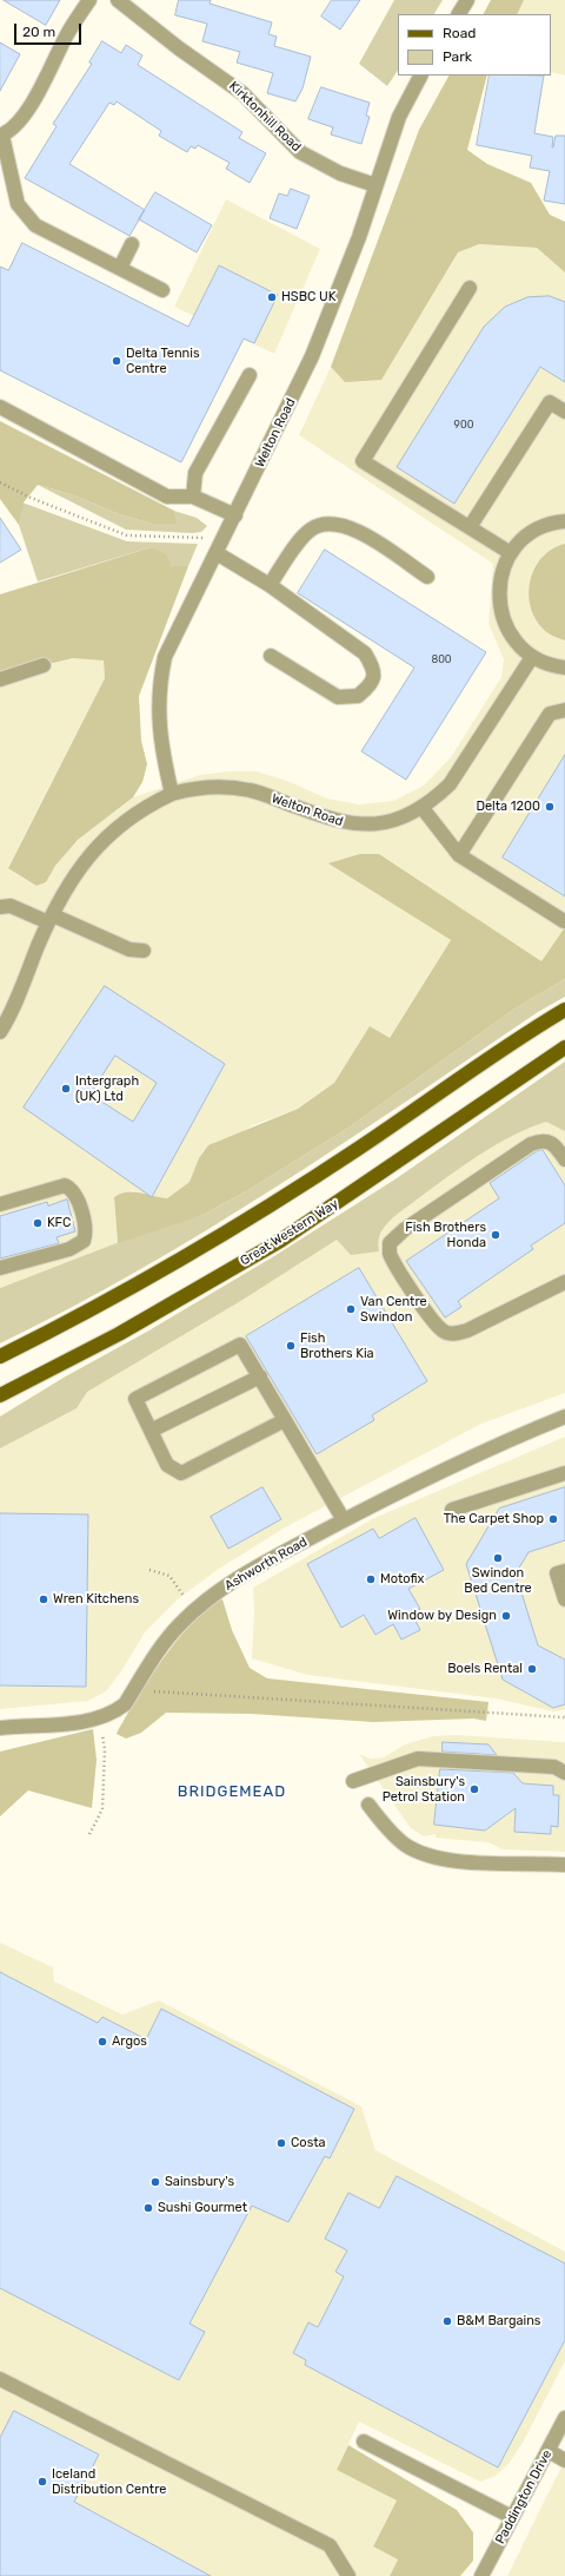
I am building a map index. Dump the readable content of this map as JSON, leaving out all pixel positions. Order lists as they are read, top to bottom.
{
  "streets": {
    "main road": ["Great Western Way"],
    "street": [
      "Kirktonhill Road",
      "Welton Road",
      "Ashworth Road",
      "Paddington Drive"
    ]
  },
  "crossings": [
    ["Kirktonhill Road", "Welton Road"]
  ],
  "districts": ["BRIDGEMEAD"],
  "places": [
    "HSBC UK",
    "Delta Tennis Centre",
    "Delta 1200",
    "Intergraph (UK) Ltd",
    "KFC",
    "Fish Brothers Honda",
    "Van Centre Swindon",
    "Fish Brothers Kia",
    "The Carpet Shop",
    "Swindon Bed Centre",
    "Motofix",
    "Wren Kitchens",
    "Window by Design",
    "Boels Rental",
    "Sainsbury's Petrol Station",
    "Argos",
    "Costa",
    "Sainsbury's",
    "Sushi Gourmet",
    "B&M Bargains",
    "Iceland Distribution Centre"
  ],
  "house_numbers": ["900", "800"],
  "legend": ["Road", "Park"],
  "scale_bar": "20 m"
}
